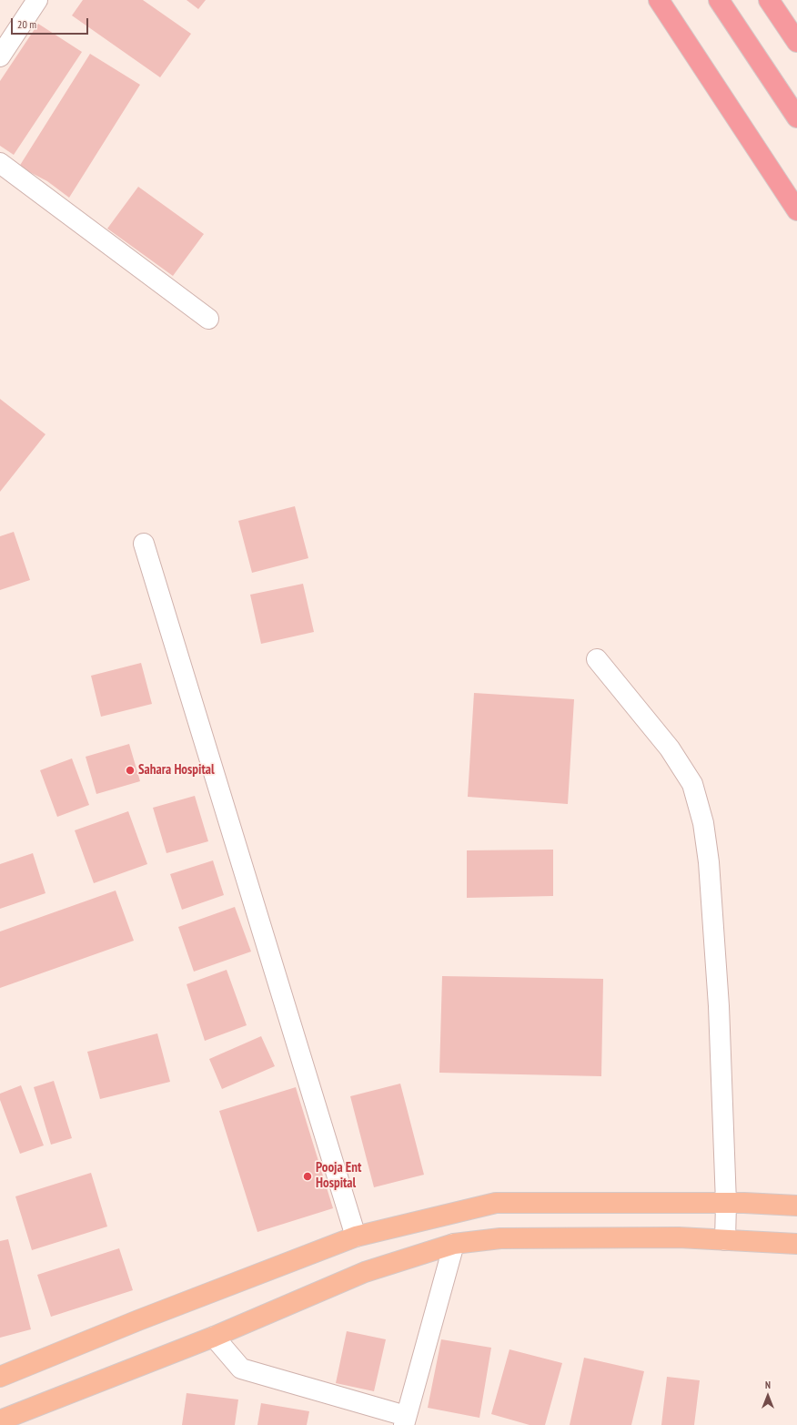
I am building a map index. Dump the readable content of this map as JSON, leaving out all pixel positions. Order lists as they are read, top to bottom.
{
  "places": ["Sahara Hospital", "Pooja Ent Hospital"],
  "scale_bar": "20 m",
  "north": "top"
}
